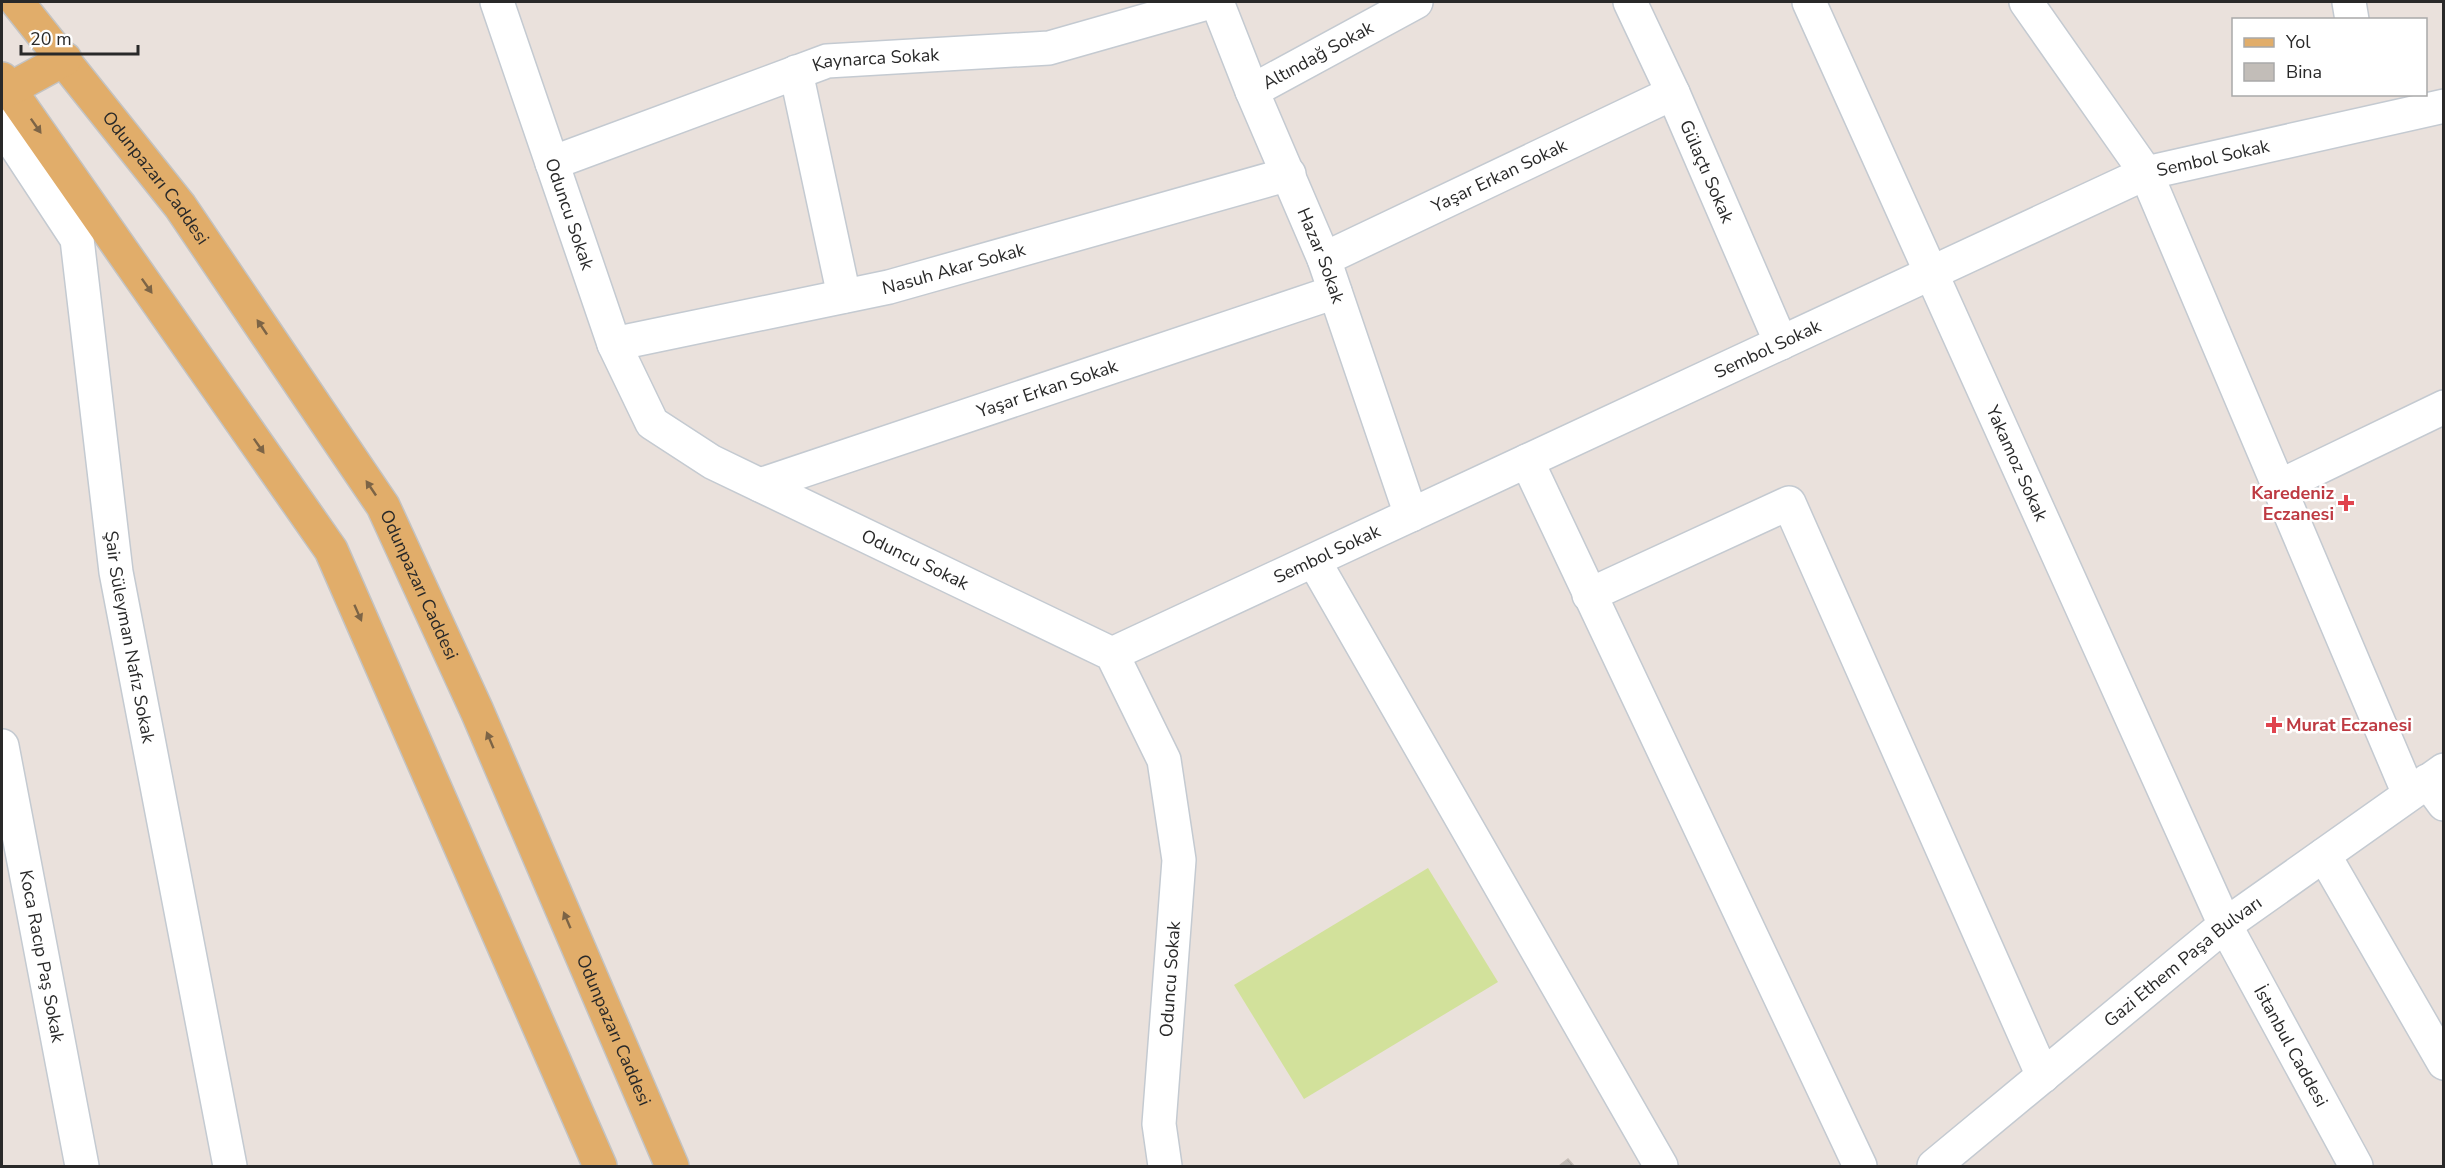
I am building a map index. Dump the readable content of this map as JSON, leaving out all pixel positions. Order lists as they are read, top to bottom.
{
  "streets": {
    "main road": ["Odunpazarı Caddesi"],
    "street": [
      "Altındağ Sokak",
      "Kaynarca Sokak",
      "Sembol Sokak",
      "Gülaçtı Sokak",
      "Yaşar Erkan Sokak",
      "Oduncu Sokak",
      "Hazar Sokak",
      "Nasuh Akar Sokak",
      "Yakamoz Sokak",
      "Şair Süleyman Nafız Sokak",
      "Koca Racıp Paş Sokak",
      "Gazi Ethem Paşa Bulvarı",
      "İstanbul Caddesi"
    ]
  },
  "crossings": [
    ["Altındağ Sokak", "Hazar Sokak"],
    ["Kaynarca Sokak", "Oduncu Sokak"],
    ["Sembol Sokak", "Gülaçtı Sokak"],
    ["Sembol Sokak", "Oduncu Sokak"],
    ["Sembol Sokak", "Hazar Sokak"],
    ["Sembol Sokak", "Yakamoz Sokak"],
    ["Gülaçtı Sokak", "Yaşar Erkan Sokak"],
    ["Yaşar Erkan Sokak", "Oduncu Sokak"],
    ["Yaşar Erkan Sokak", "Hazar Sokak"],
    ["Oduncu Sokak", "Nasuh Akar Sokak"],
    ["Hazar Sokak", "Nasuh Akar Sokak"],
    ["Yakamoz Sokak", "Gazi Ethem Paşa Bulvarı"],
    ["Yakamoz Sokak", "İstanbul Caddesi"],
    ["Gazi Ethem Paşa Bulvarı", "İstanbul Caddesi"]
  ],
  "places": {
    "health": ["Karedeniz Eczanesi", "Murat Eczanesi"]
  },
  "legend": ["Yol", "Bina"],
  "scale_bar": "20 m"
}
